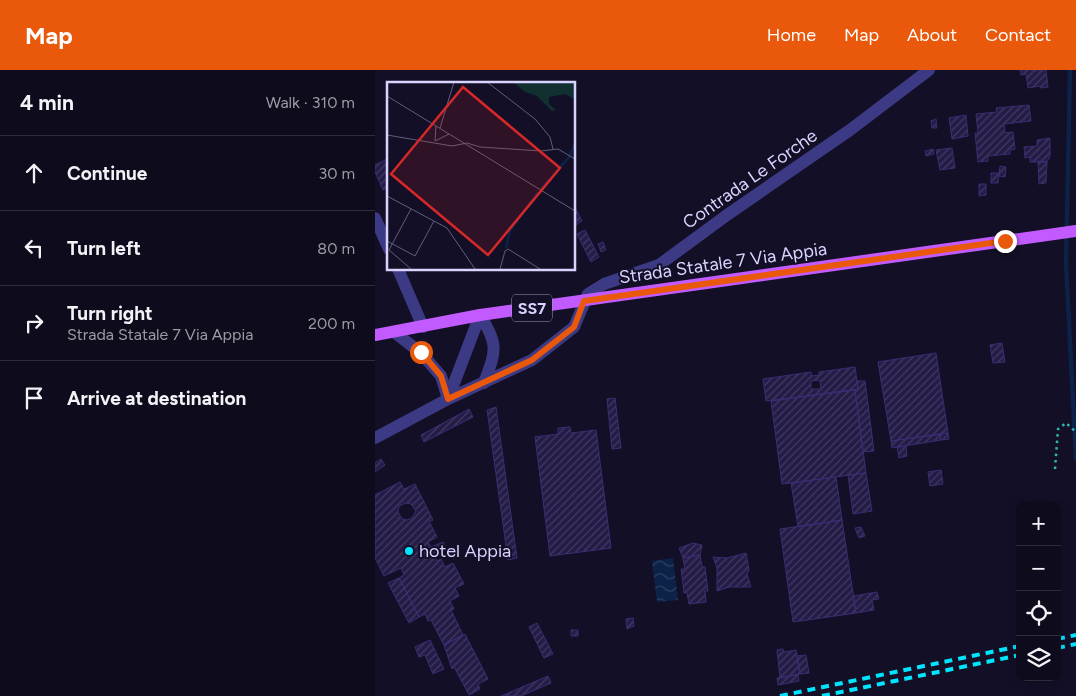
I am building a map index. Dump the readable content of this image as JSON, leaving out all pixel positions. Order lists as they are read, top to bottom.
{
  "streets": {
    "main road": ["Strada Statale 7 Via Appia", "SS7"],
    "street": ["Contrada Le Forche"]
  },
  "crossings": [
    ["Contrada Le Forche", "Strada Statale 7 Via Appia"]
  ],
  "places": ["hotel Appia"],
  "page": {
    "header": "Map",
    "nav": [
      "Home",
      "Map",
      "About",
      "Contact"
    ],
    "heading": ["4 min", "Walk · 310 m"],
    "list": [
      ["Continue", "30 m"],
      ["Turn left", "80 m"],
      ["Turn right", "Strada Statale 7 Via Appia", "200 m"],
      "Arrive at destination"
    ],
    "map_buttons": ["+", "−"]
  }
}
